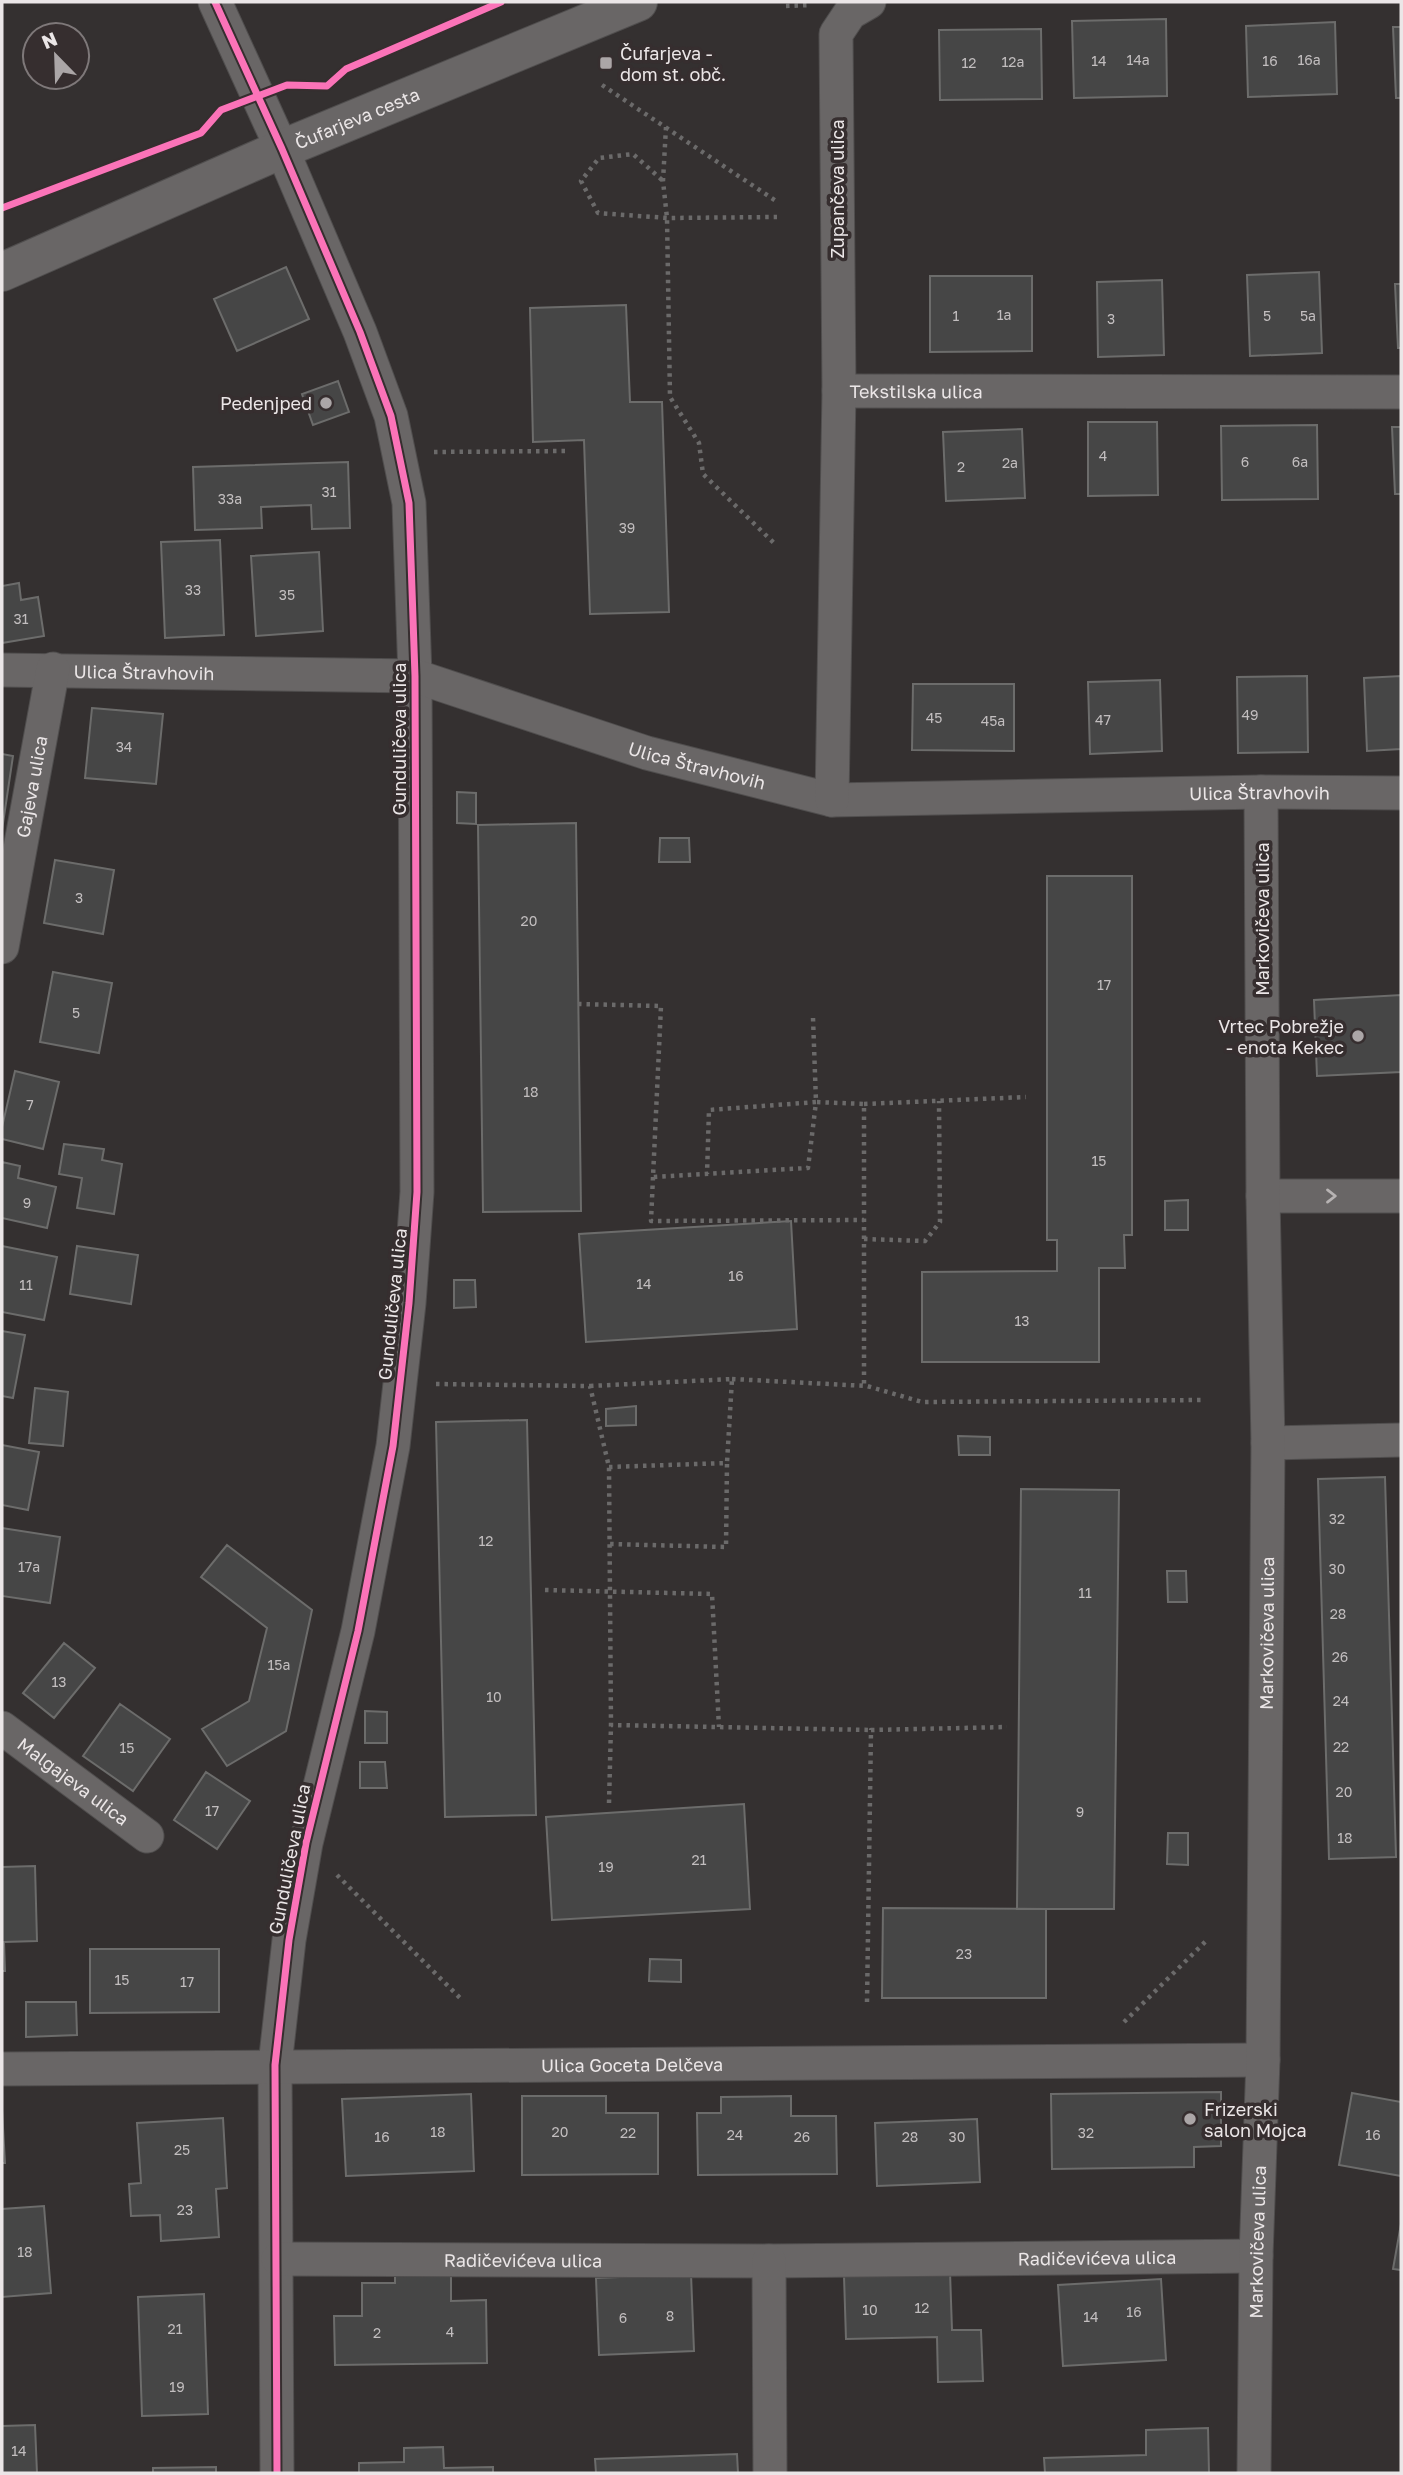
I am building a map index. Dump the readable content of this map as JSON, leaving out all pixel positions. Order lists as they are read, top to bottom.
{
  "streets": {
    "street": [
      "Čufarjeva cesta",
      "Zupančeva ulica",
      "Tekstilska ulica",
      "Ulica Štravhovih",
      "Gunduličeva ulica",
      "Gajeva ulica",
      "Markovičeva ulica",
      "Malgajeva ulica",
      "Ulica Goceta Delčeva",
      "Radičevićeva ulica"
    ]
  },
  "crossings": [
    ["Čufarjeva cesta", "Gunduličeva ulica"],
    ["Zupančeva ulica", "Tekstilska ulica"],
    ["Tekstilska ulica", "Ulica Štravhovih"],
    ["Ulica Štravhovih", "Gunduličeva ulica"],
    ["Ulica Štravhovih", "Gajeva ulica"],
    ["Ulica Štravhovih", "Markovičeva ulica"],
    ["Gunduličeva ulica", "Ulica Goceta Delčeva"],
    ["Gunduličeva ulica", "Radičevićeva ulica"],
    ["Markovičeva ulica", "Ulica Goceta Delčeva"],
    ["Markovičeva ulica", "Radičevićeva ulica"]
  ],
  "places": {
    "transit": ["Čufarjeva - dom st. obč."],
    "other": ["Pedenjped", "Vrtec Pobrežje - enota Kekec", "Frizerski salon Mojca"]
  },
  "house_numbers": [
    "14a",
    "16a",
    "14",
    "16",
    "12a",
    "12",
    "1a",
    "1",
    "5",
    "5a",
    "3",
    "4",
    "6",
    "6a",
    "2a",
    "2",
    "31",
    "33a",
    "39",
    "33",
    "35",
    "31",
    "49",
    "45",
    "47",
    "45a",
    "34",
    "3",
    "20",
    "17",
    "5",
    "18",
    "7",
    "15",
    "9",
    "16",
    "14",
    "11",
    "13",
    "32",
    "12",
    "17a",
    "30",
    "11",
    "28",
    "26",
    "15a",
    "13",
    "10",
    "24",
    "22",
    "15",
    "20",
    "17",
    "9",
    "18",
    "21",
    "19",
    "23",
    "15",
    "17",
    "18",
    "20",
    "22",
    "32",
    "24",
    "16",
    "16",
    "26",
    "28",
    "30",
    "25",
    "23",
    "18",
    "12",
    "10",
    "16",
    "8",
    "14",
    "6",
    "21",
    "4",
    "2",
    "19",
    "14"
  ],
  "north": "top left"
}
